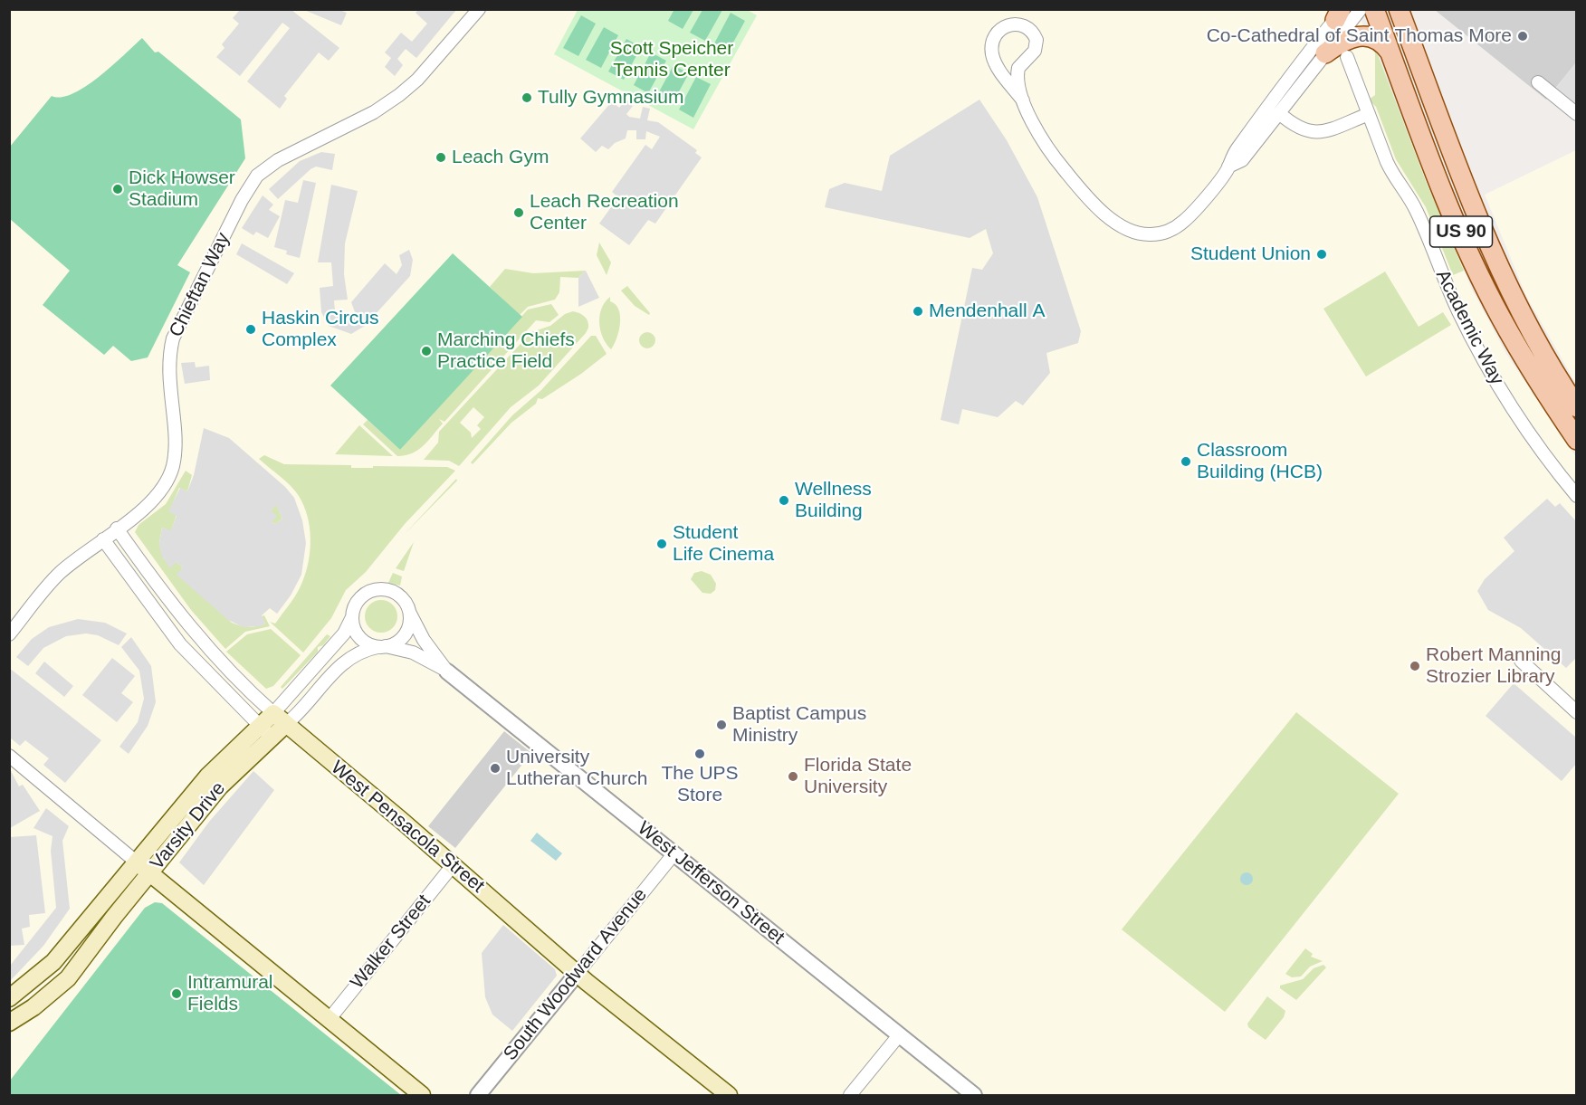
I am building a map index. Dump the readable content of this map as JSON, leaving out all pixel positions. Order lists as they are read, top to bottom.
{
  "streets": {
    "main road": ["US 90", "Varsity Drive", "West Pensacola Street"],
    "street": [
      "Chieftan Way",
      "Academic Way",
      "West Jefferson Street",
      "Walker Street",
      "South Woodward Avenue"
    ]
  },
  "crossings": [
    ["Chieftan Way", "West Pensacola Street"],
    ["Varsity Drive", "West Pensacola Street"],
    ["Varsity Drive", "West Jefferson Street"],
    ["West Pensacola Street", "Walker Street"],
    ["West Pensacola Street", "South Woodward Avenue"],
    ["West Jefferson Street", "South Woodward Avenue"]
  ],
  "parks": ["Scott Speicher Tennis Center"],
  "places": [
    "Co-Cathedral of Saint Thomas More",
    "Tully Gymnasium",
    "Leach Gym",
    "Dick Howser Stadium",
    "Leach Recreation Center",
    "Student Union",
    "Mendenhall A",
    "Haskin Circus Complex",
    "Marching Chiefs Practice Field",
    "Classroom Building (HCB)",
    "Wellness Building",
    "Student Life Cinema",
    "Robert Manning Strozier Library",
    "Baptist Campus Ministry",
    "The UPS Store",
    "University Lutheran Church",
    "Florida State University",
    "Intramural Fields"
  ]
}
